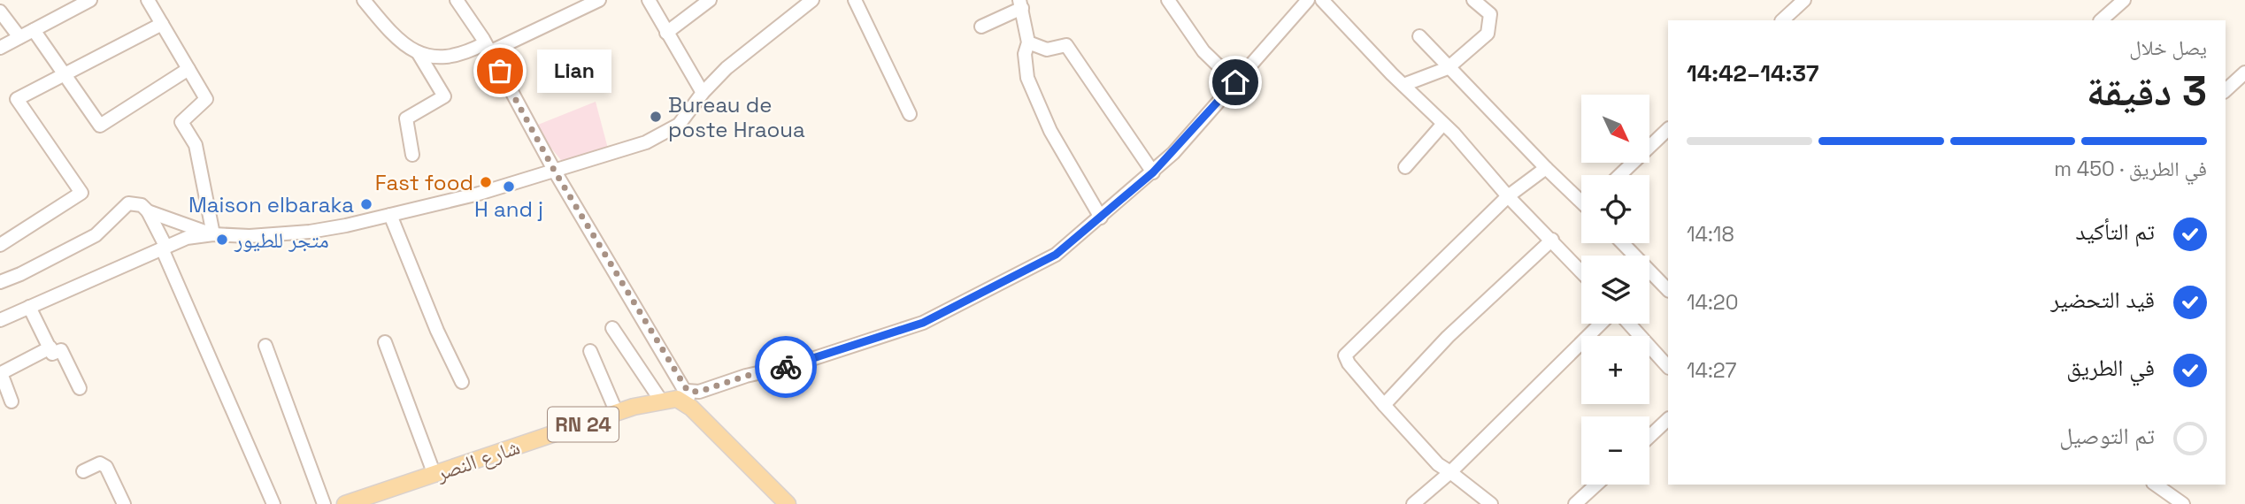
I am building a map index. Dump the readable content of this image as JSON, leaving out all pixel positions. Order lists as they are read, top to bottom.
{
  "streets": {
    "main road": ["RN 24", "شارع النصر"]
  },
  "places": [
    "Lian",
    "Bureau de poste Hraoua",
    "Fast food",
    "H and j",
    "Maison elbaraka",
    "متجر للطيور"
  ],
  "north": "bottom right",
  "page": {
    "heading": ["3 دقيقة", "يصل خلال", "14:37–14:42"],
    "bubble": "Lian",
    "map_buttons": ["+", "−"],
    "bar": "في الطريق · 450 m",
    "list": [
      ["تم التأكيد", "14:18"],
      ["قيد التحضير", "14:20"],
      ["في الطريق", "14:27"],
      "تم التوصيل"
    ]
  }
}
